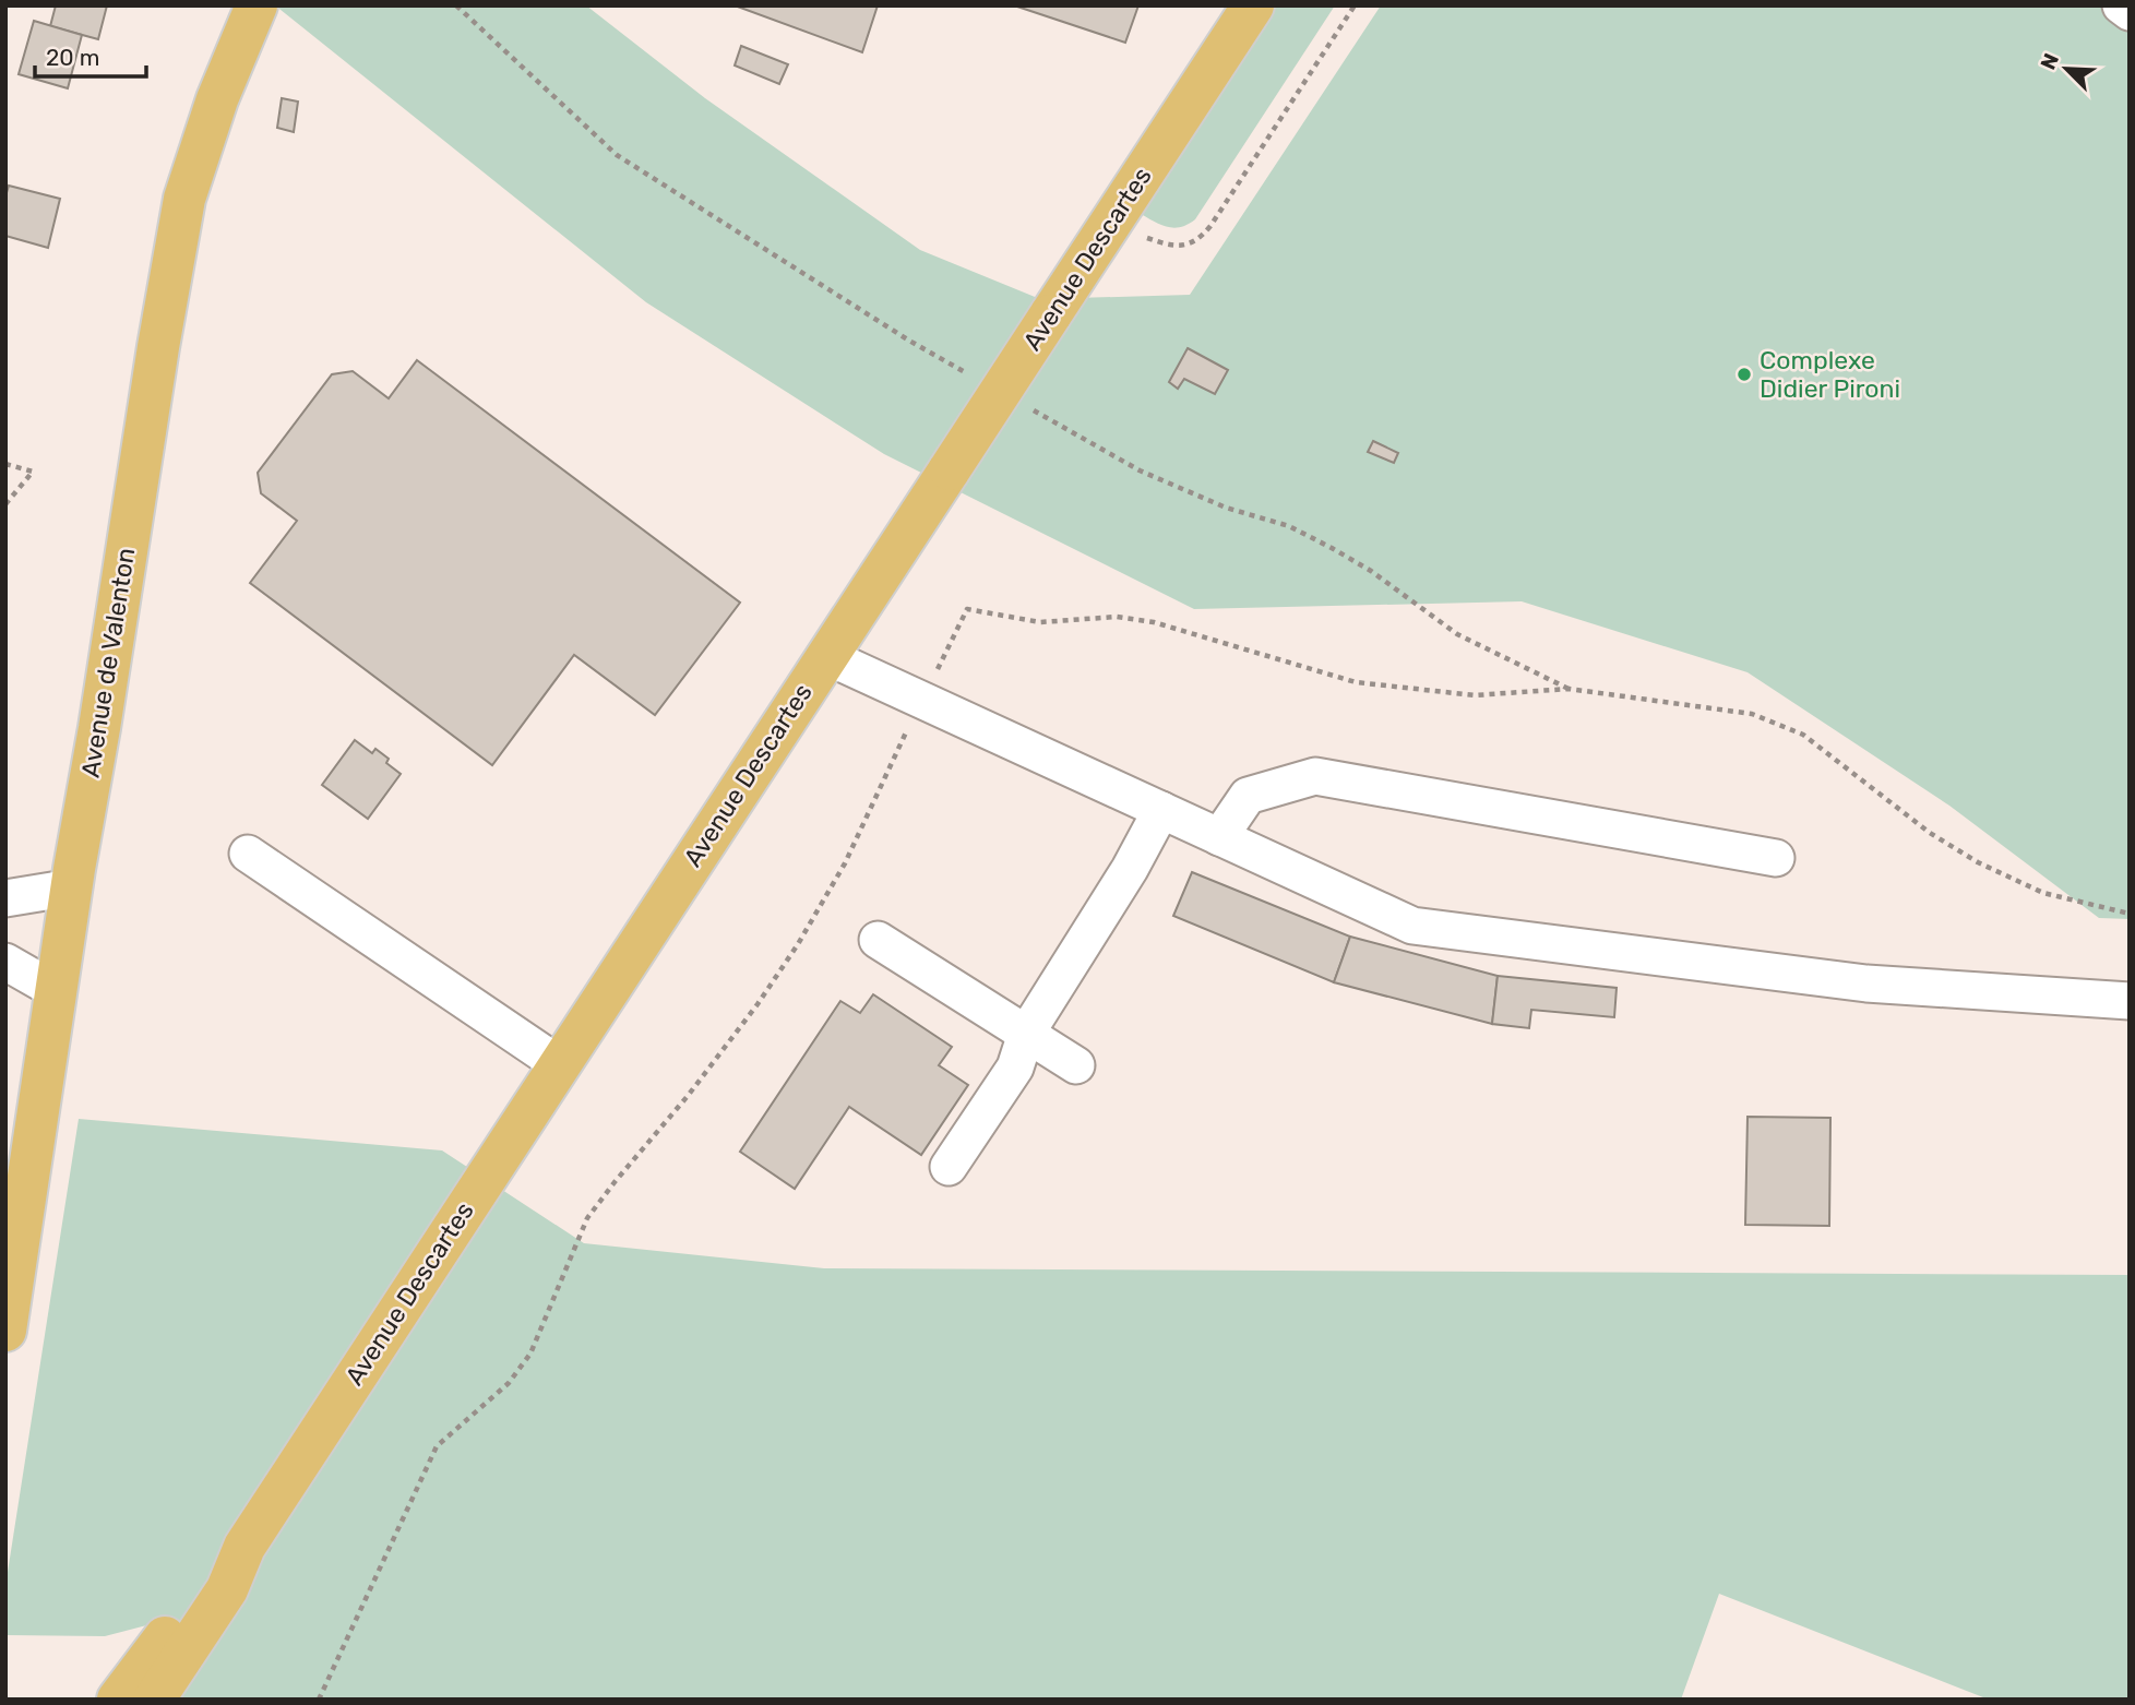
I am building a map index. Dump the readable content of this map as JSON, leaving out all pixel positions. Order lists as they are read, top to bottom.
{
  "streets": {
    "main road": ["Avenue Descartes", "Avenue de Valenton"]
  },
  "places": ["Complexe Didier Pironi"],
  "scale_bar": "20 m",
  "north": "top left"
}
